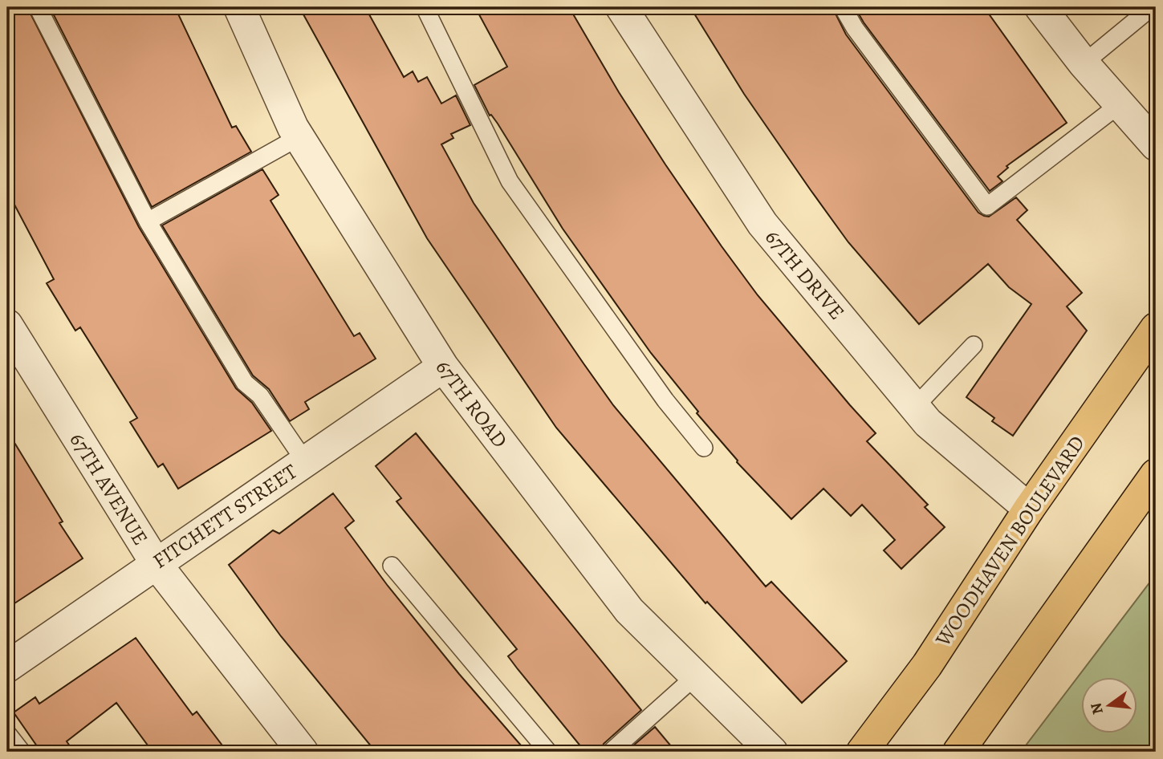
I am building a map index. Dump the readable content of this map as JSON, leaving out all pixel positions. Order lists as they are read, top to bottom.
{
  "streets": {
    "main road": ["WOODHAVEN BOULEVARD"],
    "street": [
      "67TH DRIVE",
      "67TH ROAD",
      "67TH AVENUE",
      "FITCHETT STREET"
    ]
  },
  "crossings": [
    ["67TH DRIVE", "WOODHAVEN BOULEVARD"],
    ["67TH ROAD", "FITCHETT STREET"],
    ["67TH AVENUE", "FITCHETT STREET"]
  ],
  "north": "left"
}
